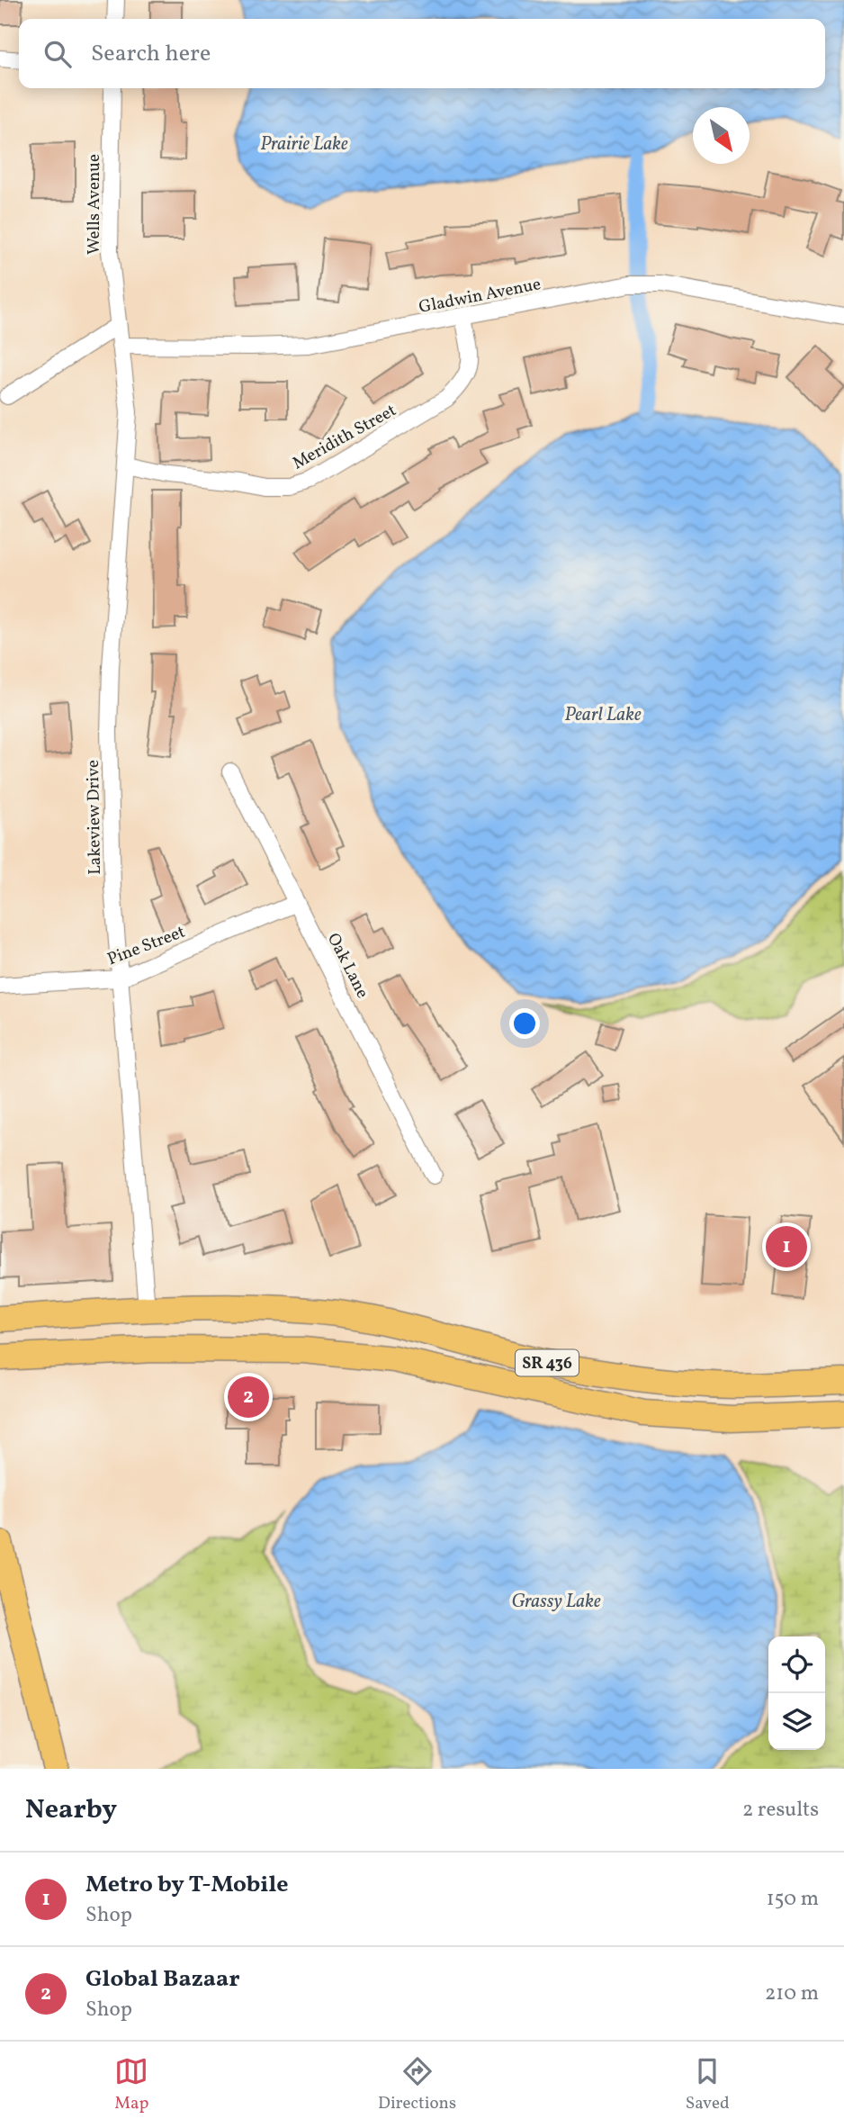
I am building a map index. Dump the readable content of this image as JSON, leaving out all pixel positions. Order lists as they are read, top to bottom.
{
  "streets": {
    "main road": ["SR 436"],
    "street": [
      "Wells Avenue",
      "Gladwin Avenue",
      "Meridith Street",
      "Lakeview Drive",
      "Pine Street",
      "Oak Lane"
    ]
  },
  "crossings": [
    ["Wells Avenue", "Lakeview Drive"],
    ["Gladwin Avenue", "Meridith Street"],
    ["Gladwin Avenue", "Lakeview Drive"],
    ["Meridith Street", "Lakeview Drive"],
    ["Lakeview Drive", "Pine Street"],
    ["Lakeview Drive", "SR 436"],
    ["Pine Street", "Oak Lane"]
  ],
  "water": ["Prairie Lake", "Pearl Lake", "Grassy Lake"],
  "north": "bottom right",
  "page": {
    "search": "Search here",
    "pins": ["1", "2"],
    "heading": ["Nearby", "2 results"],
    "list": [
      {
        "mark": "1",
        "name": "Metro by T-Mobile",
        "note": "Shop",
        "value": "150 m"
      },
      {
        "mark": "2",
        "name": "Global Bazaar",
        "note": "Shop",
        "value": "210 m"
      }
    ],
    "nav": ["Map", "Directions", "Saved"]
  }
}
